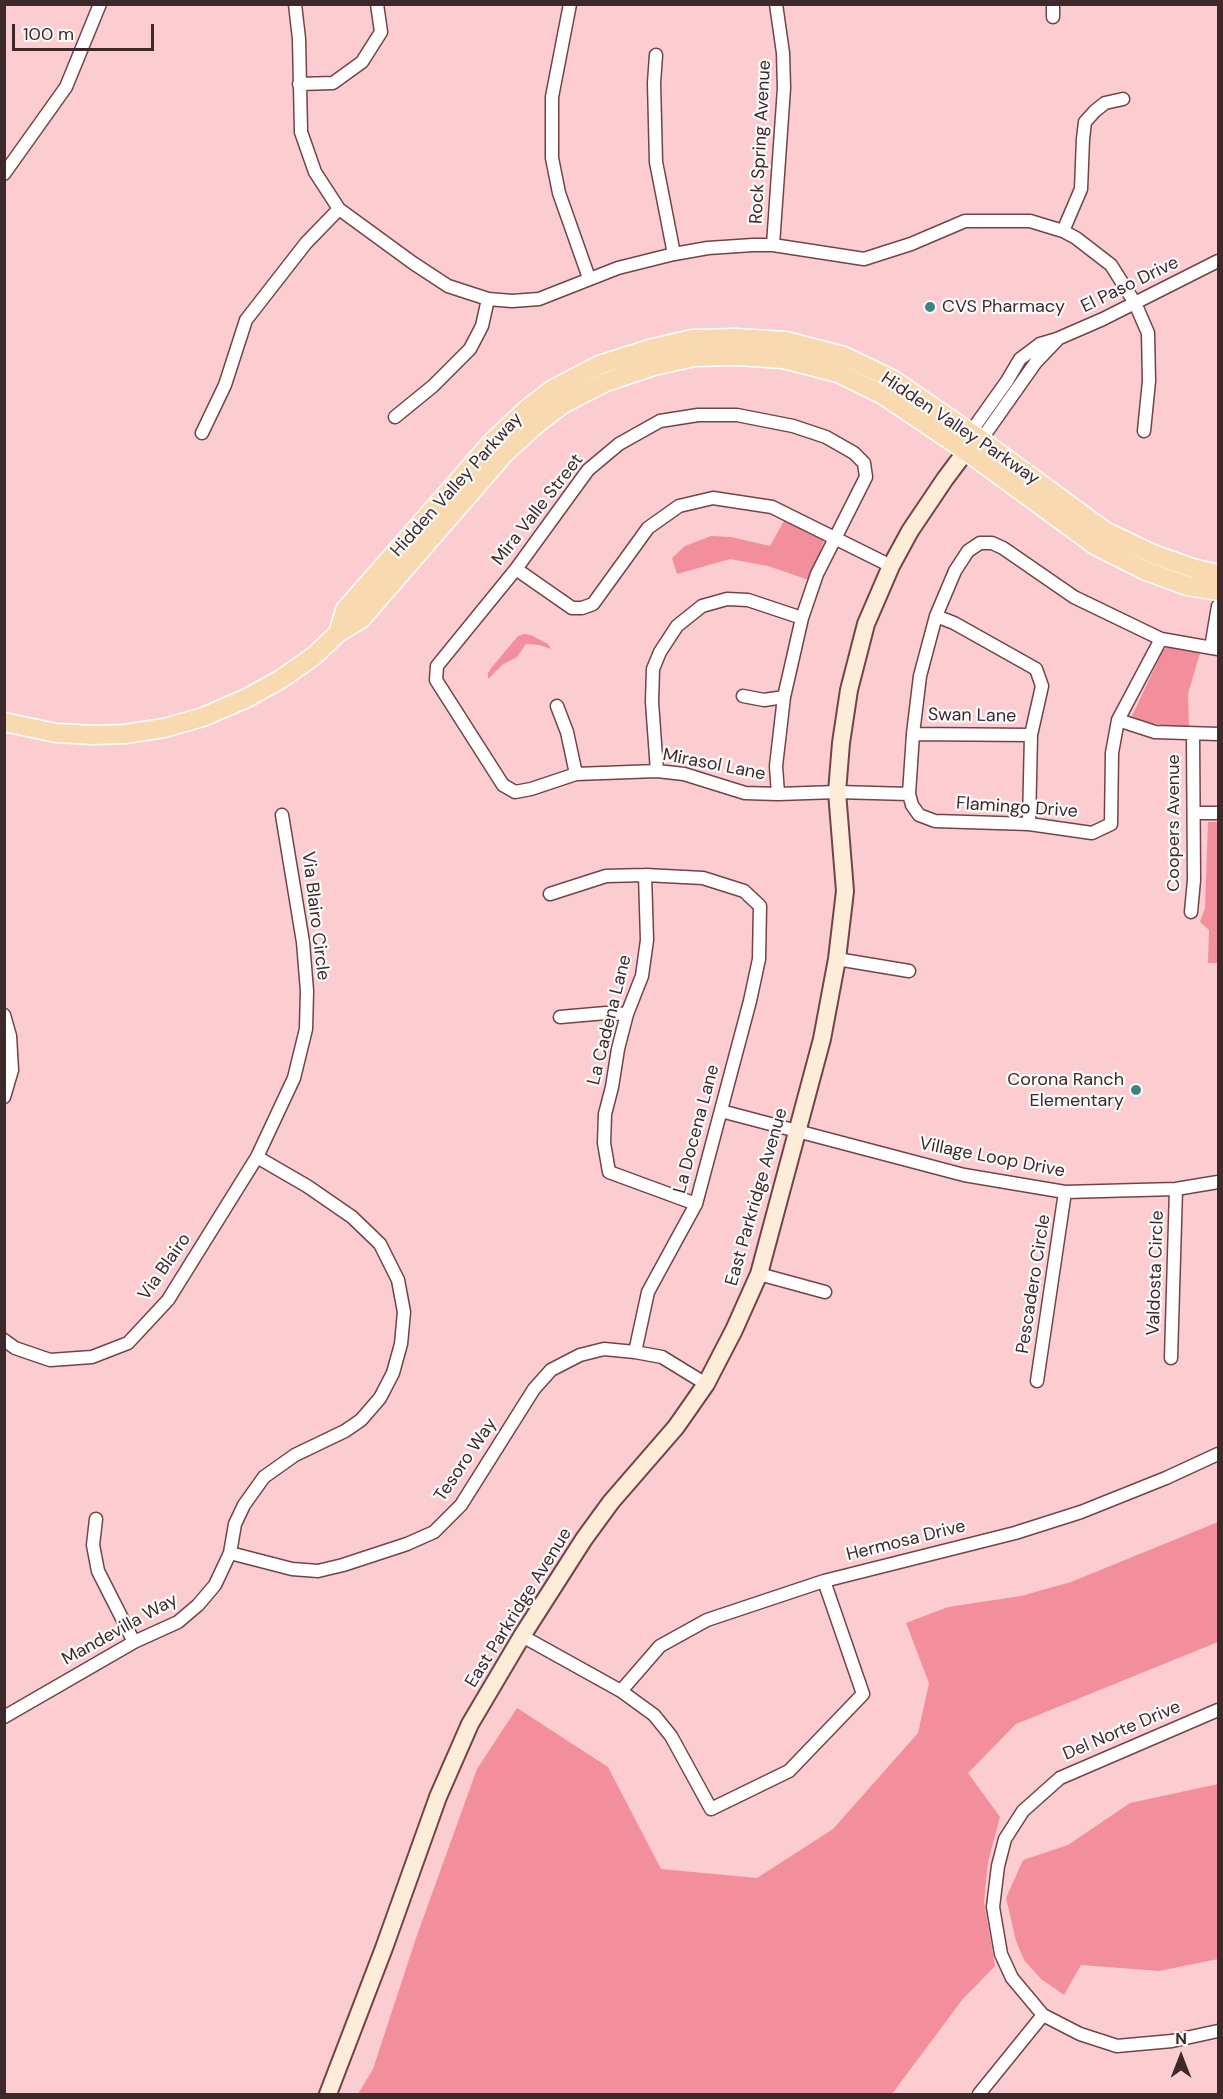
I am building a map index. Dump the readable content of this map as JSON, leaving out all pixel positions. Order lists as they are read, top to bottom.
{
  "streets": {
    "main road": ["Hidden Valley Parkway", "East Parkridge Avenue"],
    "street": [
      "Rock Spring Avenue",
      "El Paso Drive",
      "Mira Valle Street",
      "Swan Lane",
      "Mirasol Lane",
      "Flamingo Drive",
      "Coopers Avenue",
      "Via Blairo Circle",
      "La Cadena Lane",
      "La Docena Lane",
      "Village Loop Drive",
      "Via Blairo",
      "Valdosta Circle",
      "Pescadero Circle",
      "Tesoro Way",
      "Hermosa Drive",
      "Mandevilla Way",
      "Del Norte Drive"
    ]
  },
  "crossings": [
    ["El Paso Drive", "Hidden Valley Parkway"],
    ["El Paso Drive", "East Parkridge Avenue"],
    ["Hidden Valley Parkway", "East Parkridge Avenue"],
    ["Mira Valle Street", "Mirasol Lane"],
    ["Mirasol Lane", "Flamingo Drive"],
    ["Mirasol Lane", "East Parkridge Avenue"],
    ["Via Blairo Circle", "Via Blairo"],
    ["Via Blairo Circle", "Mandevilla Way"],
    ["La Cadena Lane", "La Docena Lane"],
    ["La Docena Lane", "Village Loop Drive"],
    ["La Docena Lane", "Tesoro Way"],
    ["Village Loop Drive", "East Parkridge Avenue"],
    ["Village Loop Drive", "Valdosta Circle"],
    ["Village Loop Drive", "Pescadero Circle"],
    ["East Parkridge Avenue", "Tesoro Way"],
    ["Via Blairo", "Mandevilla Way"],
    ["Tesoro Way", "Mandevilla Way"]
  ],
  "places": ["CVS Pharmacy", "Corona Ranch Elementary"],
  "scale_bar": "100 m",
  "north": "top"
}
